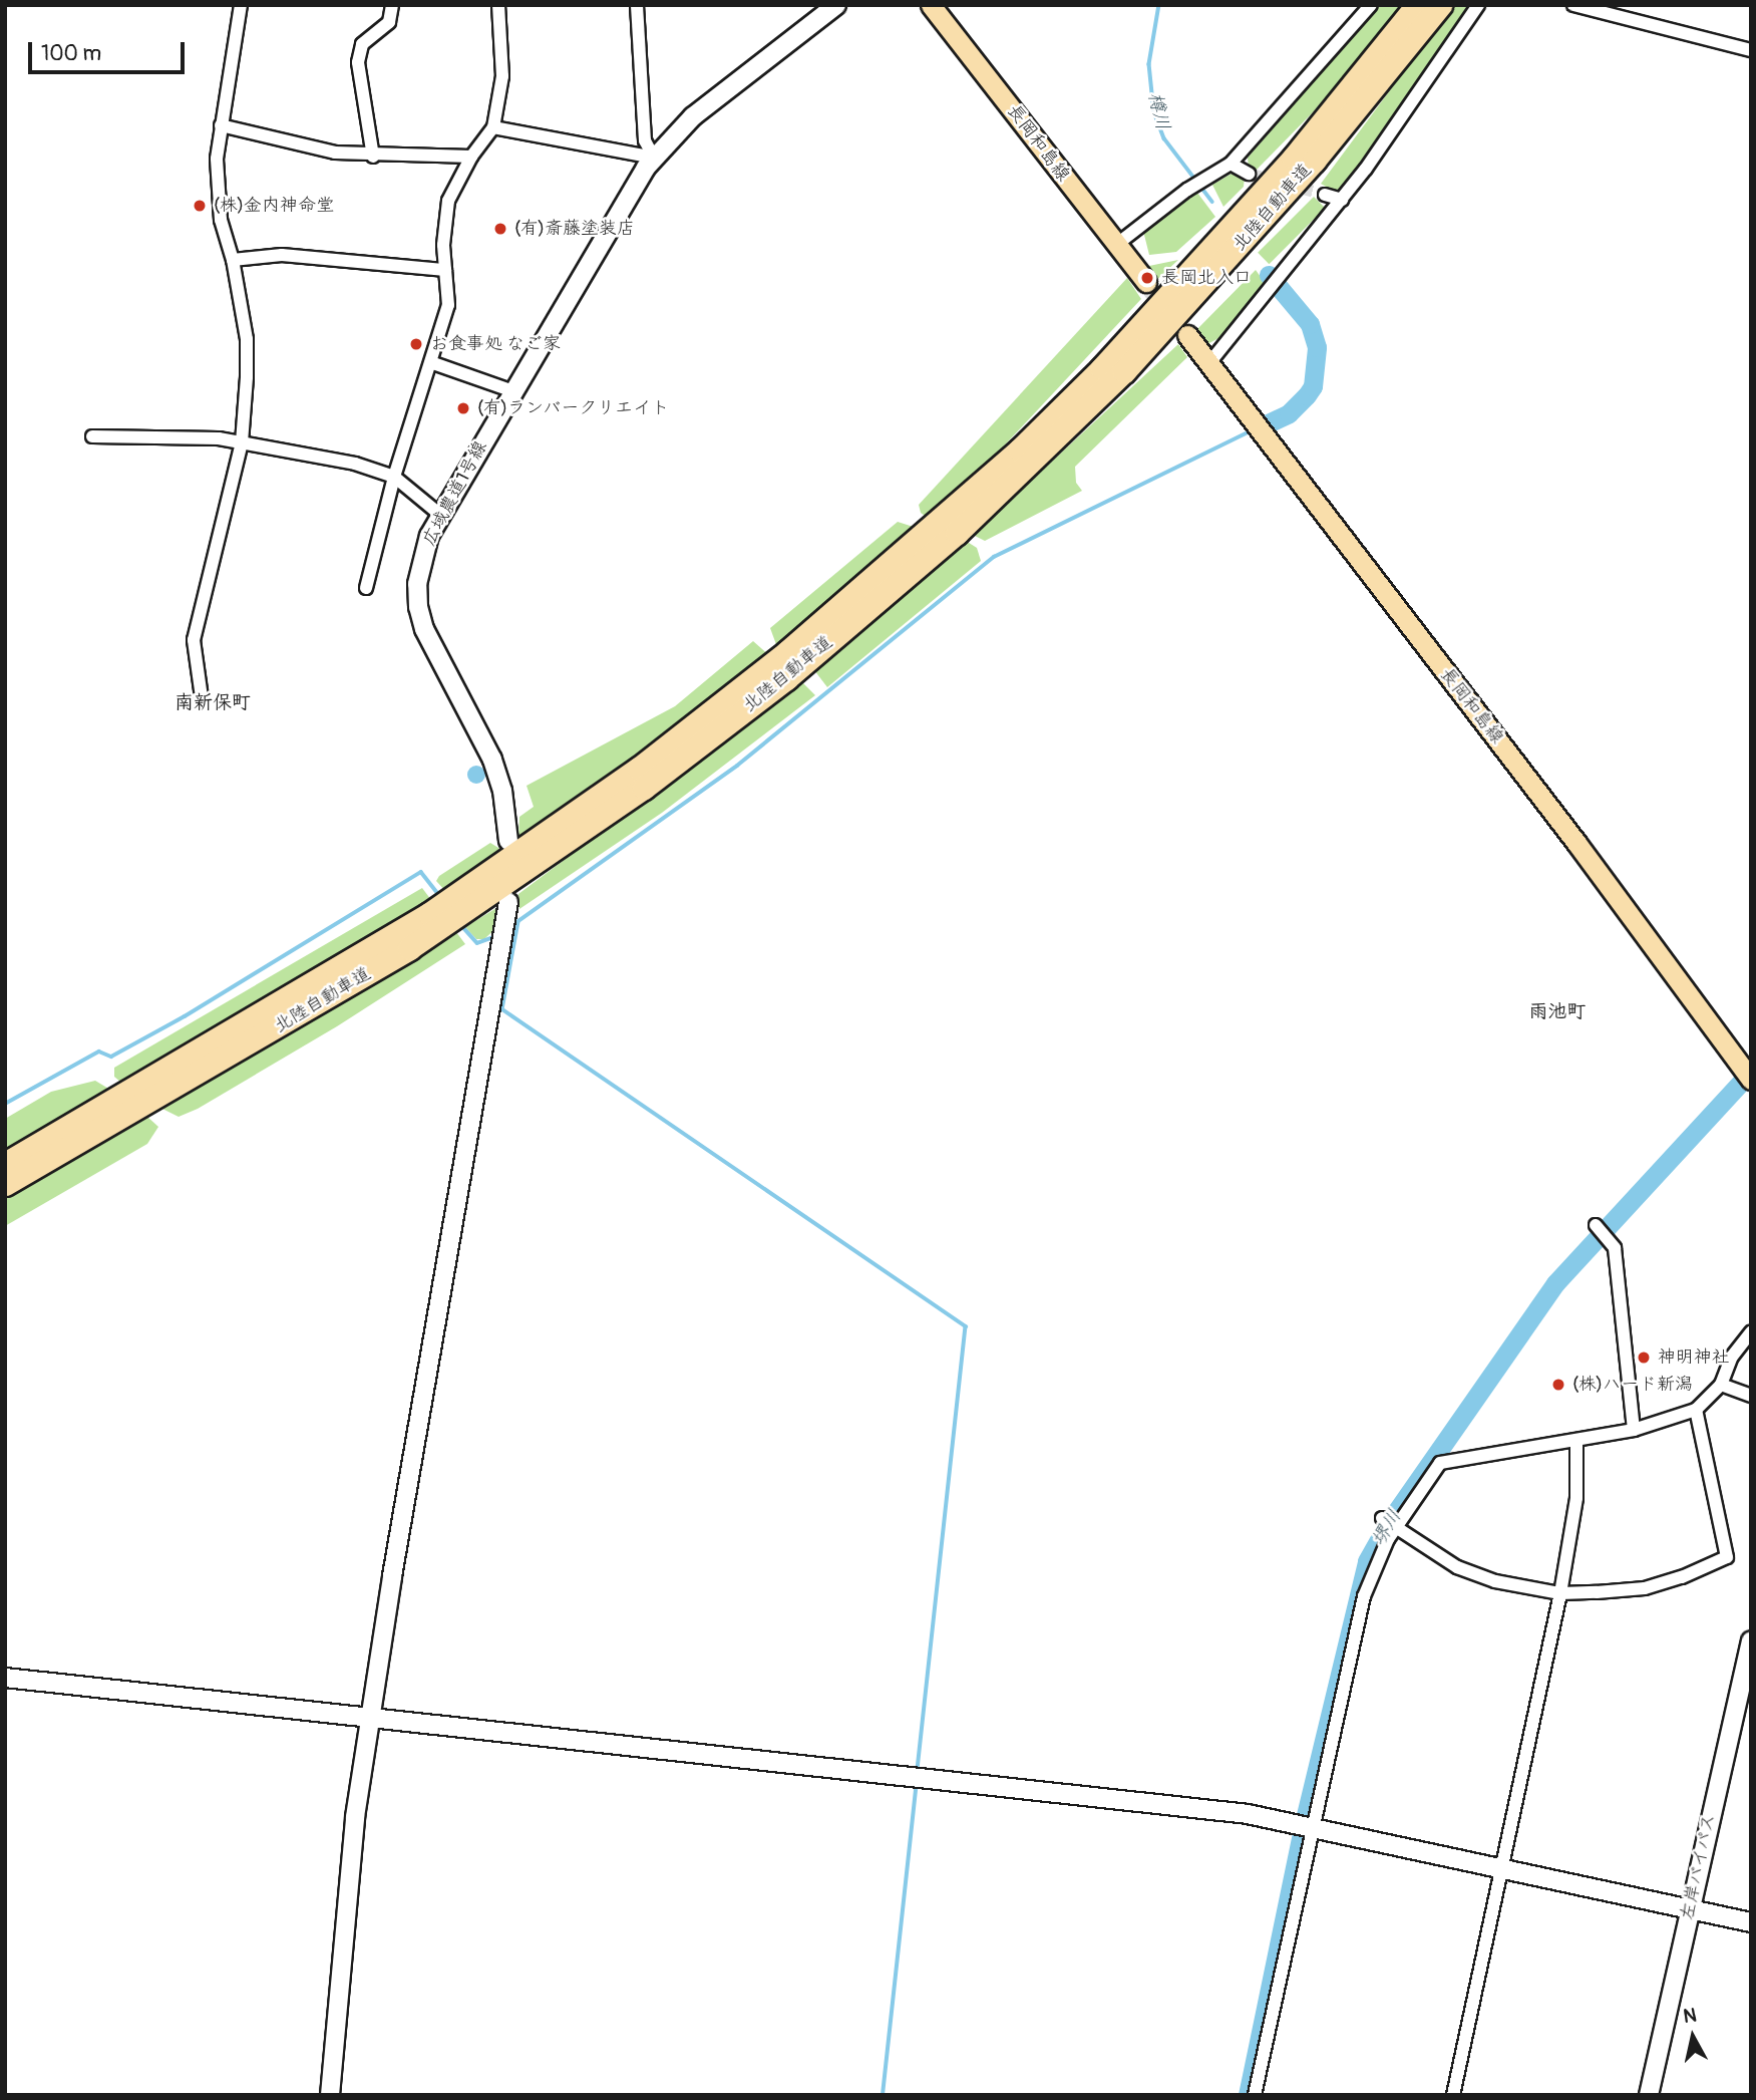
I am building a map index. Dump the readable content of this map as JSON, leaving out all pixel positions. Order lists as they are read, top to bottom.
{
  "streets": {
    "highway": ["北陸自動車道"],
    "main road": ["長岡和島線"],
    "street": ["広域農道1号線", "左岸バイパス"]
  },
  "districts": ["南新保町", "雨池町"],
  "water": ["樽川", "堺川"],
  "places": [
    "(株)金内神命堂",
    "(有)斎藤塗装店",
    "長岡北入口",
    "お食事処 なご家",
    "(有)ランバークリエイト",
    "神明神社",
    "(株)ハード新潟"
  ],
  "scale_bar": "100 m",
  "north": "top"
}
